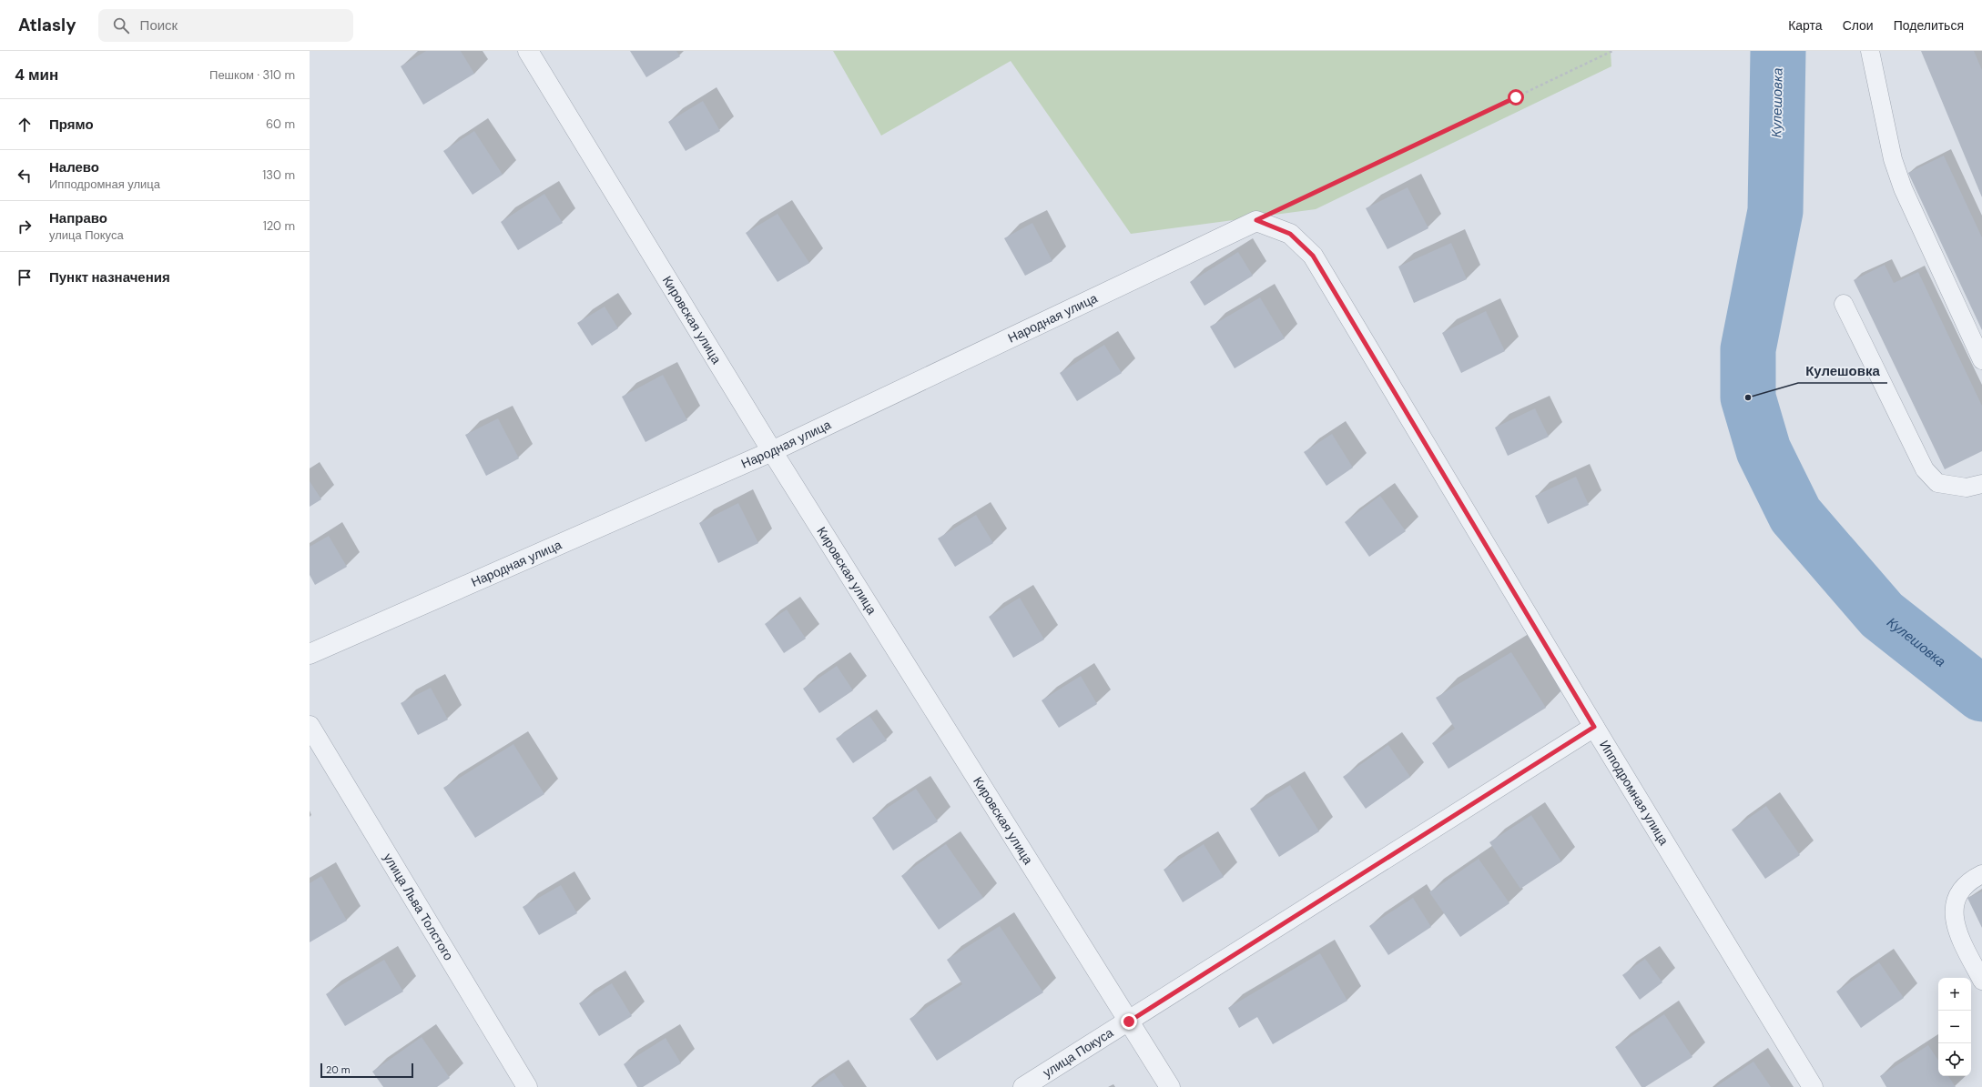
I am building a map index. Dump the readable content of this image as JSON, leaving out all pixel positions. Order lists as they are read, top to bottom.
{
  "streets": {
    "street": [
      "Народная улица",
      "Кировская улица",
      "Ипподромная улица",
      "улица Льва Толстого",
      "улица Покуса"
    ]
  },
  "crossings": [
    ["Народная улица", "Кировская улица"],
    ["Народная улица", "Ипподромная улица"],
    ["Кировская улица", "улица Покуса"],
    ["Ипподромная улица", "улица Покуса"]
  ],
  "water": ["Кулешовка"],
  "places": ["Кулешовка"],
  "scale_bar": "20 m",
  "page": {
    "header": "Atlasly",
    "search": "Поиск",
    "nav": ["Карта", "Слои", "Поделиться"],
    "heading": ["4 мин", "Пешком · 310 m"],
    "list": [
      ["Прямо", "60 m"],
      ["Налево", "Ипподромная улица", "130 m"],
      ["Направо", "улица Покуса", "120 m"],
      "Пункт назначения"
    ],
    "map_buttons": ["+", "−"],
    "scale": "20 m"
  }
}
